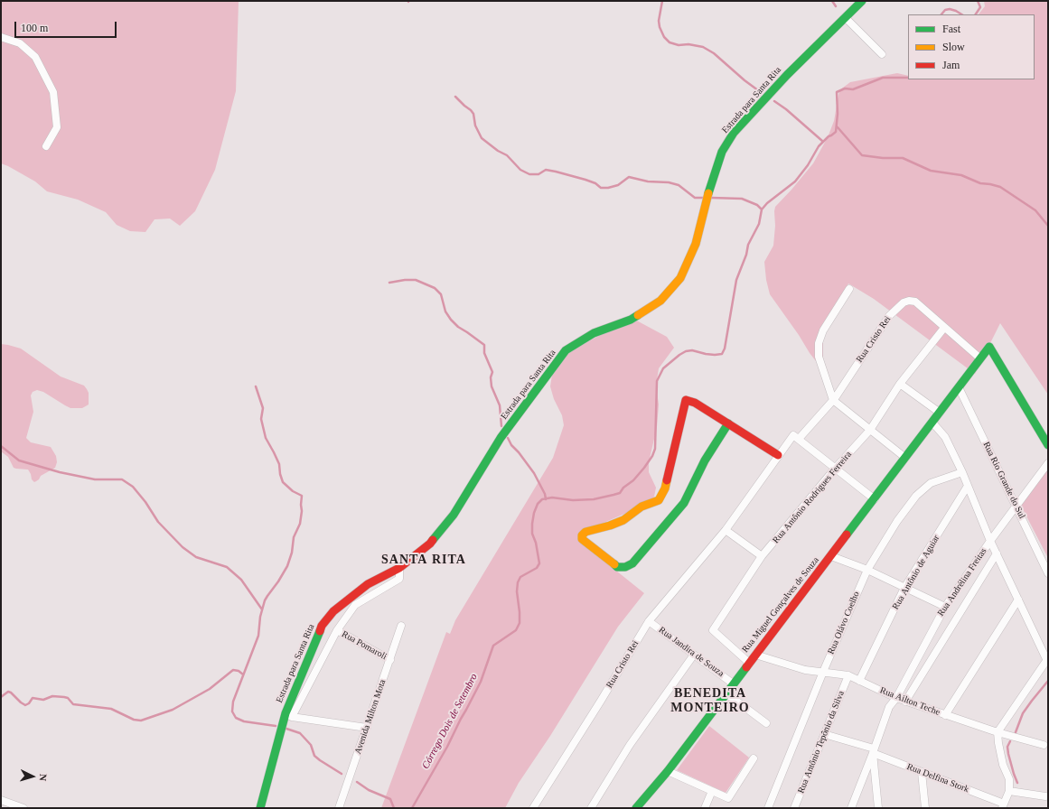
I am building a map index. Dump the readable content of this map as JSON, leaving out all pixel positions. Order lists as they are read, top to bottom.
{
  "streets": {
    "street": [
      "Estrada para Santa Rita",
      "Rua Cristo Rei",
      "Rua Rio Grande do Sul",
      "Rua Antônio Rodrigues Ferreira",
      "Rua Antônio de Aguiar",
      "Rua Andrélina Freitas",
      "Rua Miguel Gonçalves de Souza",
      "Rua Olávo Coelho",
      "Rua Pomaroli",
      "Rua Jandira de Souza",
      "Rua Ailton Teche",
      "Avenida Milton Mota",
      "Rua Antônio Tepônio da Silva",
      "Rua Delfina Stork"
    ]
  },
  "crossings": [
    ["Rua Cristo Rei", "Rua Antônio Rodrigues Ferreira"],
    ["Rua Cristo Rei", "Rua Miguel Gonçalves de Souza"],
    ["Rua Cristo Rei", "Rua Jandira de Souza"],
    ["Rua Rio Grande do Sul", "Rua Andrélina Freitas"],
    ["Rua Rio Grande do Sul", "Rua Miguel Gonçalves de Souza"],
    ["Rua Antônio Rodrigues Ferreira", "Rua Miguel Gonçalves de Souza"],
    ["Rua Antônio de Aguiar", "Rua Ailton Teche"],
    ["Rua Andrélina Freitas", "Rua Ailton Teche"],
    ["Rua Andrélina Freitas", "Rua Delfina Stork"],
    ["Rua Miguel Gonçalves de Souza", "Rua Jandira de Souza"],
    ["Rua Miguel Gonçalves de Souza", "Rua Ailton Teche"],
    ["Rua Olávo Coelho", "Rua Ailton Teche"],
    ["Rua Pomaroli", "Avenida Milton Mota"],
    ["Rua Ailton Teche", "Rua Antônio Tepônio da Silva"]
  ],
  "districts": ["SANTA RITA", "BENEDITA MONTEIRO"],
  "water": ["Córrego Dois de Setembro"],
  "legend": ["Fast", "Slow", "Jam"],
  "scale_bar": "100 m",
  "north": "right"
}
